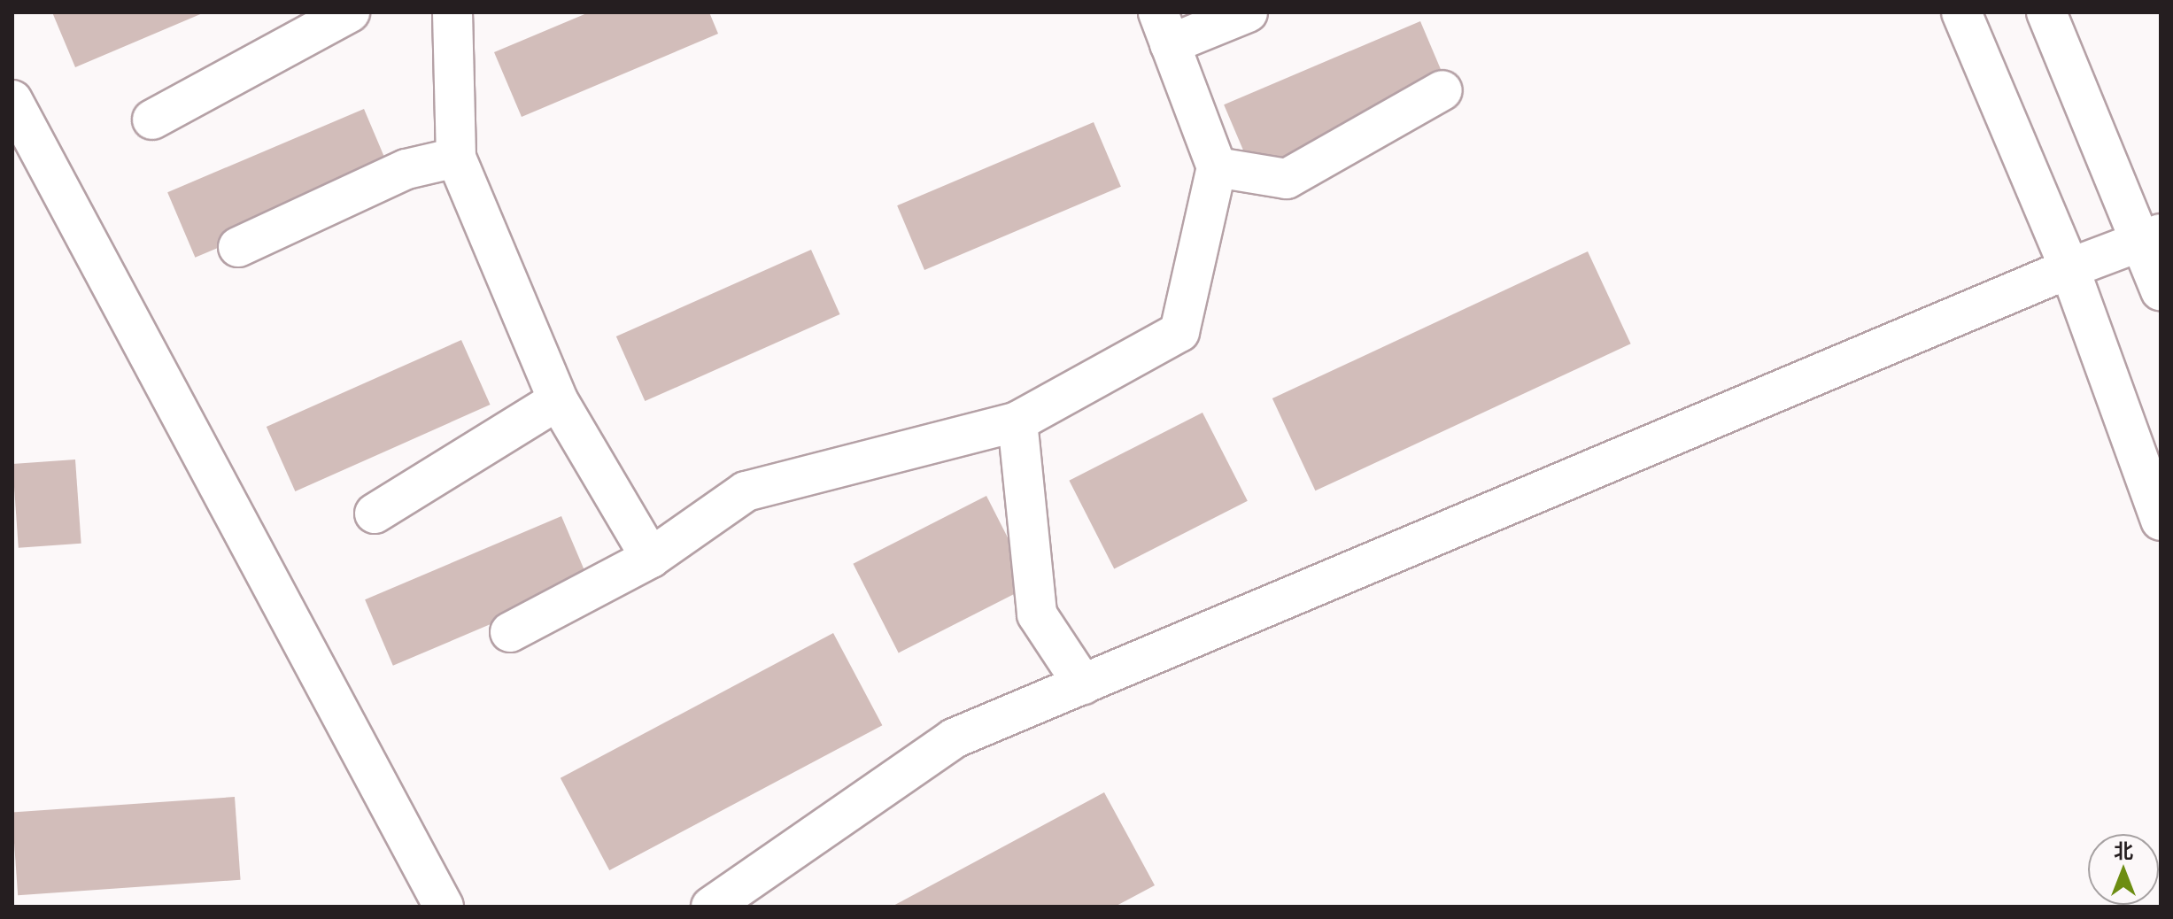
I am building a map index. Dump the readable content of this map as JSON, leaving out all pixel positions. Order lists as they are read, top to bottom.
{
  "north": "top"
}
